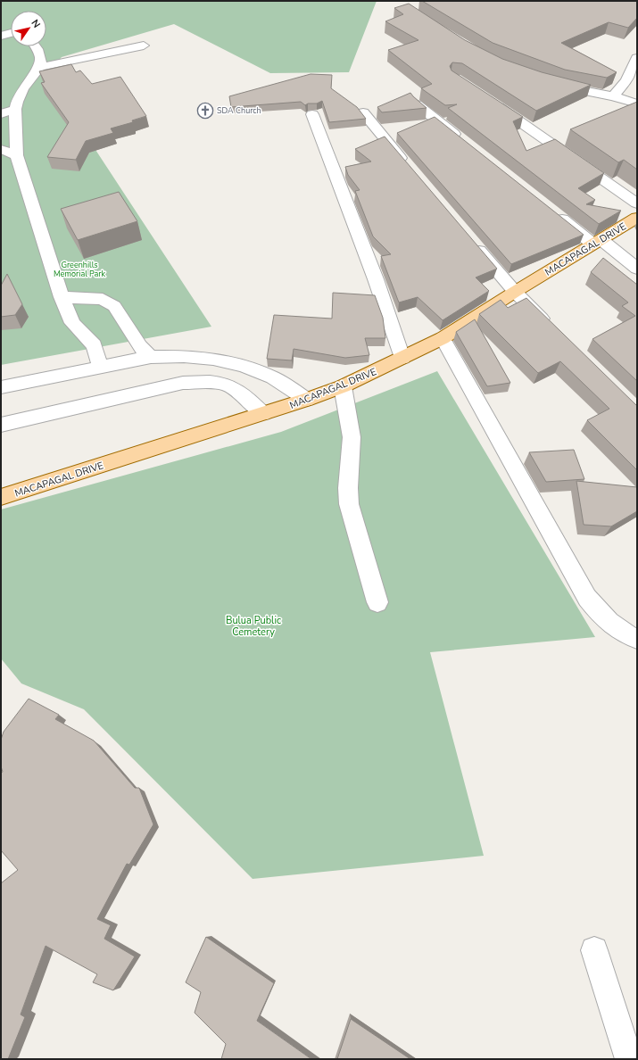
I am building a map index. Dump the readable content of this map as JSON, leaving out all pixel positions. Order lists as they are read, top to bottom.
{
  "streets": {
    "main road": ["MACAPAGAL DRIVE"]
  },
  "parks": ["Greenhills Memorial Park", "Bulua Public Cemetery"],
  "places": {
    "church": ["SDA Church"]
  },
  "north": "top right"
}
